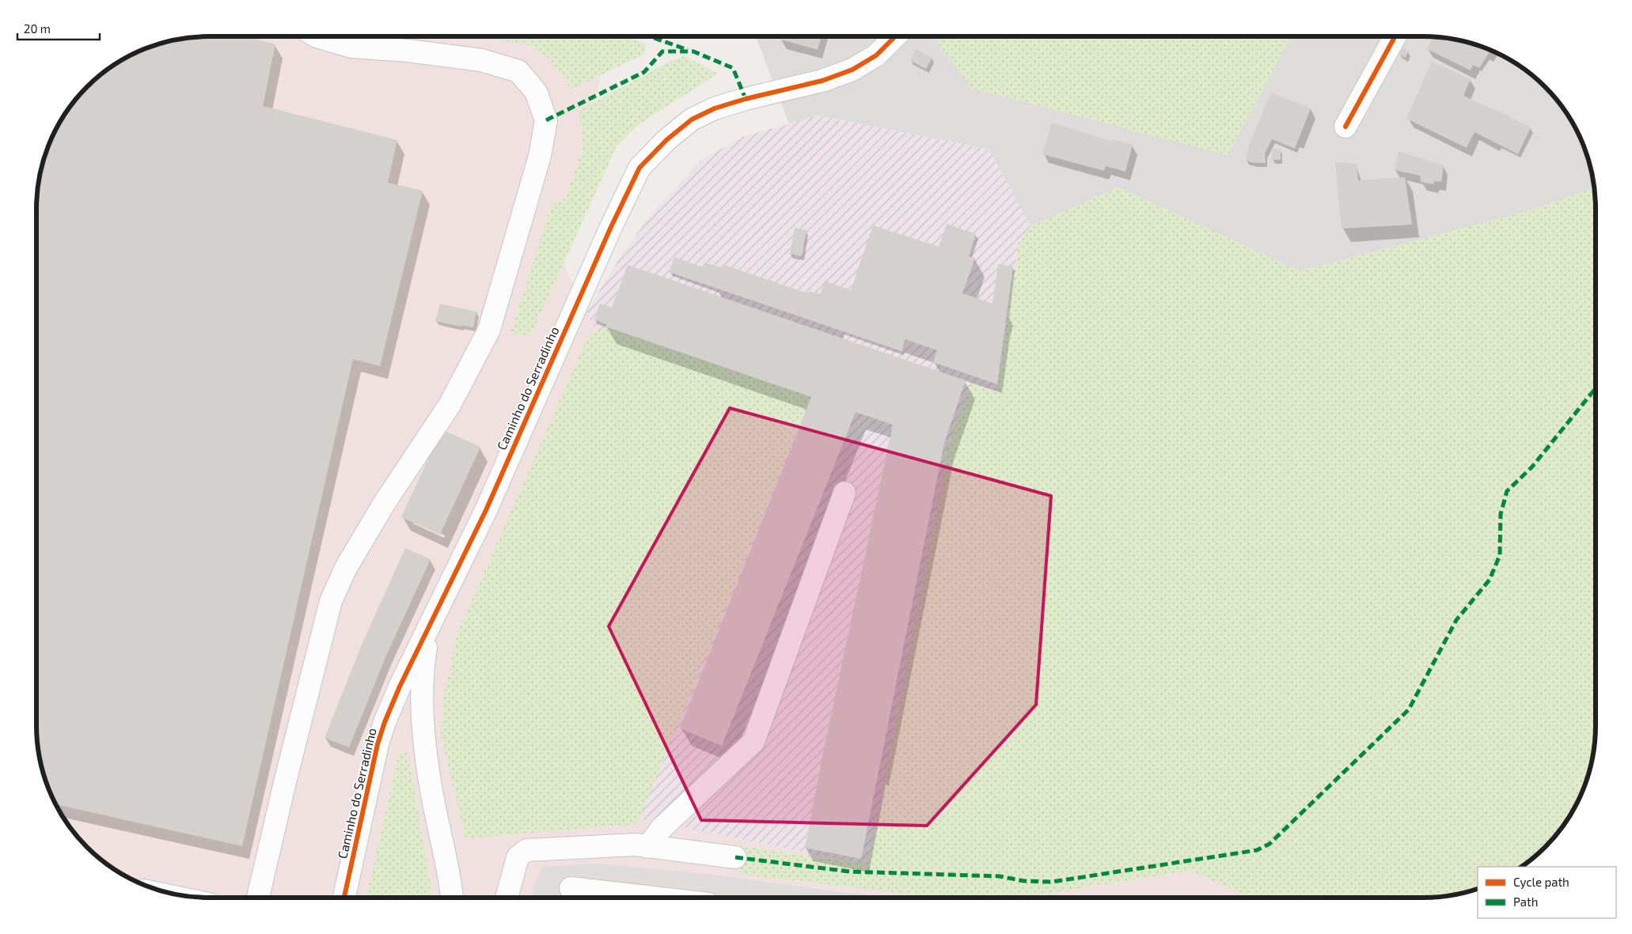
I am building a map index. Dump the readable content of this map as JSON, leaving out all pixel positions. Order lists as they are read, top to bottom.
{
  "streets": {
    "street": ["Caminho do Serradinho"]
  },
  "legend": ["Cycle path", "Path"],
  "scale_bar": "20 m"
}
